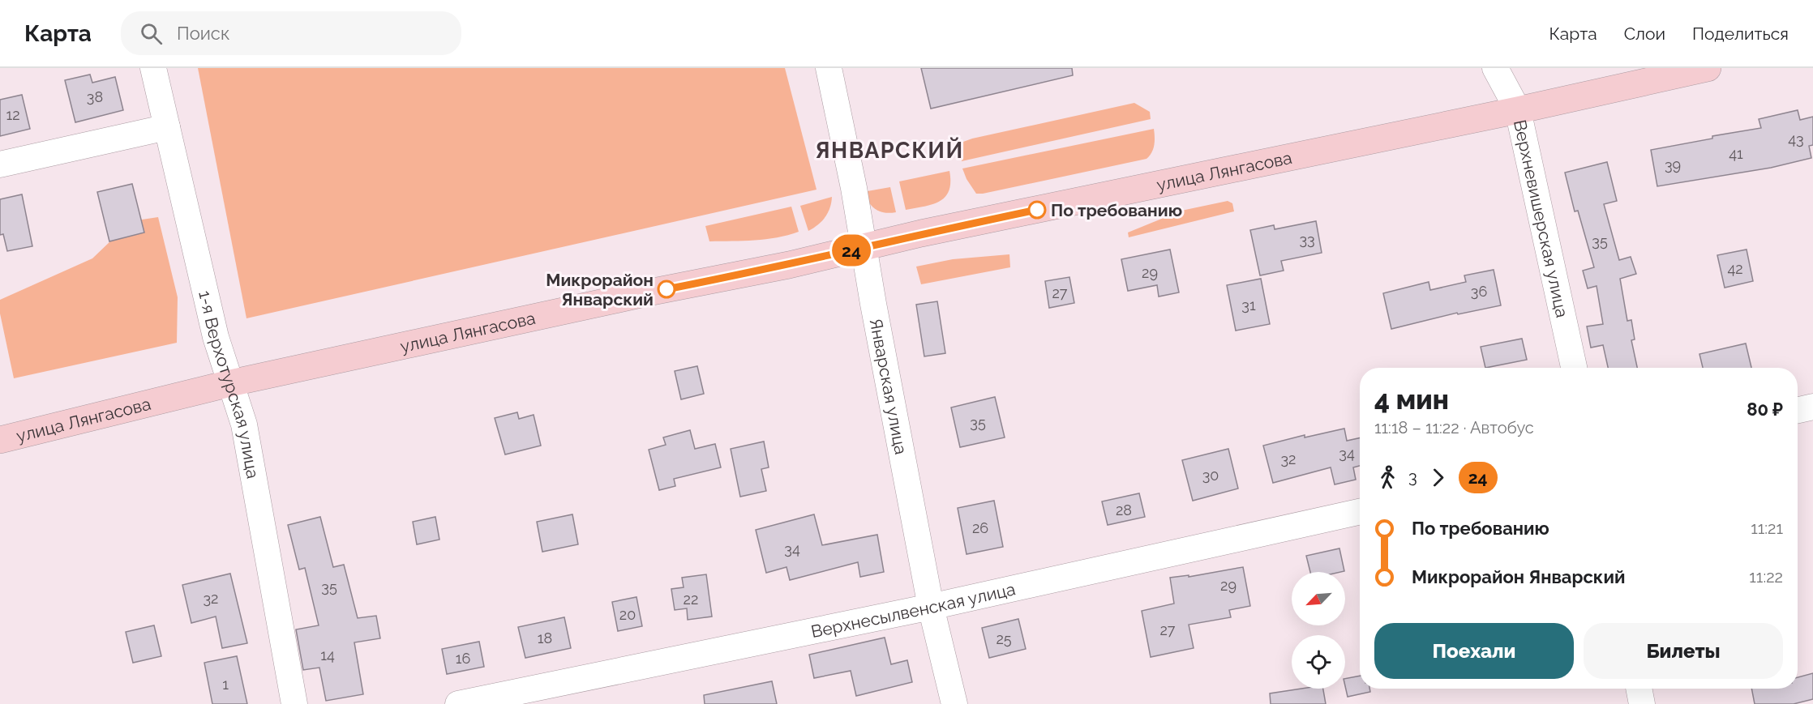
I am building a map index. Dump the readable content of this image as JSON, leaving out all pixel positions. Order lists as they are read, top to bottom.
{
  "streets": {
    "main road": ["улица Лянгасова"],
    "street": [
      "Верхневишерская улица",
      "1-я Верхотурская улица",
      "Январская улица",
      "Верхнесылвенская улица"
    ]
  },
  "crossings": [
    ["улица Лянгасова", "Верхневишерская улица"],
    ["улица Лянгасова", "1-я Верхотурская улица"],
    ["улица Лянгасова", "Январская улица"],
    ["Январская улица", "Верхнесылвенская улица"]
  ],
  "districts": ["ЯНВАРСКИЙ"],
  "places": ["По требованию", "Микрорайон Январский"],
  "lines": ["bus line 24"],
  "house_numbers": [
    "38",
    "12",
    "43",
    "41",
    "39",
    "33",
    "35",
    "42",
    "29",
    "36",
    "27",
    "31",
    "35",
    "34",
    "32",
    "30",
    "28",
    "26",
    "34",
    "29",
    "35",
    "32",
    "22",
    "20",
    "27",
    "18",
    "25",
    "14",
    "16",
    "1"
  ],
  "north": "bottom left",
  "page": {
    "header": "Карта",
    "search": "Поиск",
    "nav": ["Карта", "Слои", "Поделиться"],
    "on_map": "24",
    "heading": ["4 мин", "11:18 – 11:22 · Автобус", "80 ₽"],
    "legs": ["3", "24"],
    "list": [
      {
        "name": "По требованию",
        "value": "11:21"
      },
      {
        "name": "Микрорайон Январский",
        "value": "11:22"
      }
    ],
    "buttons": ["Поехали", "Билеты"]
  }
}
